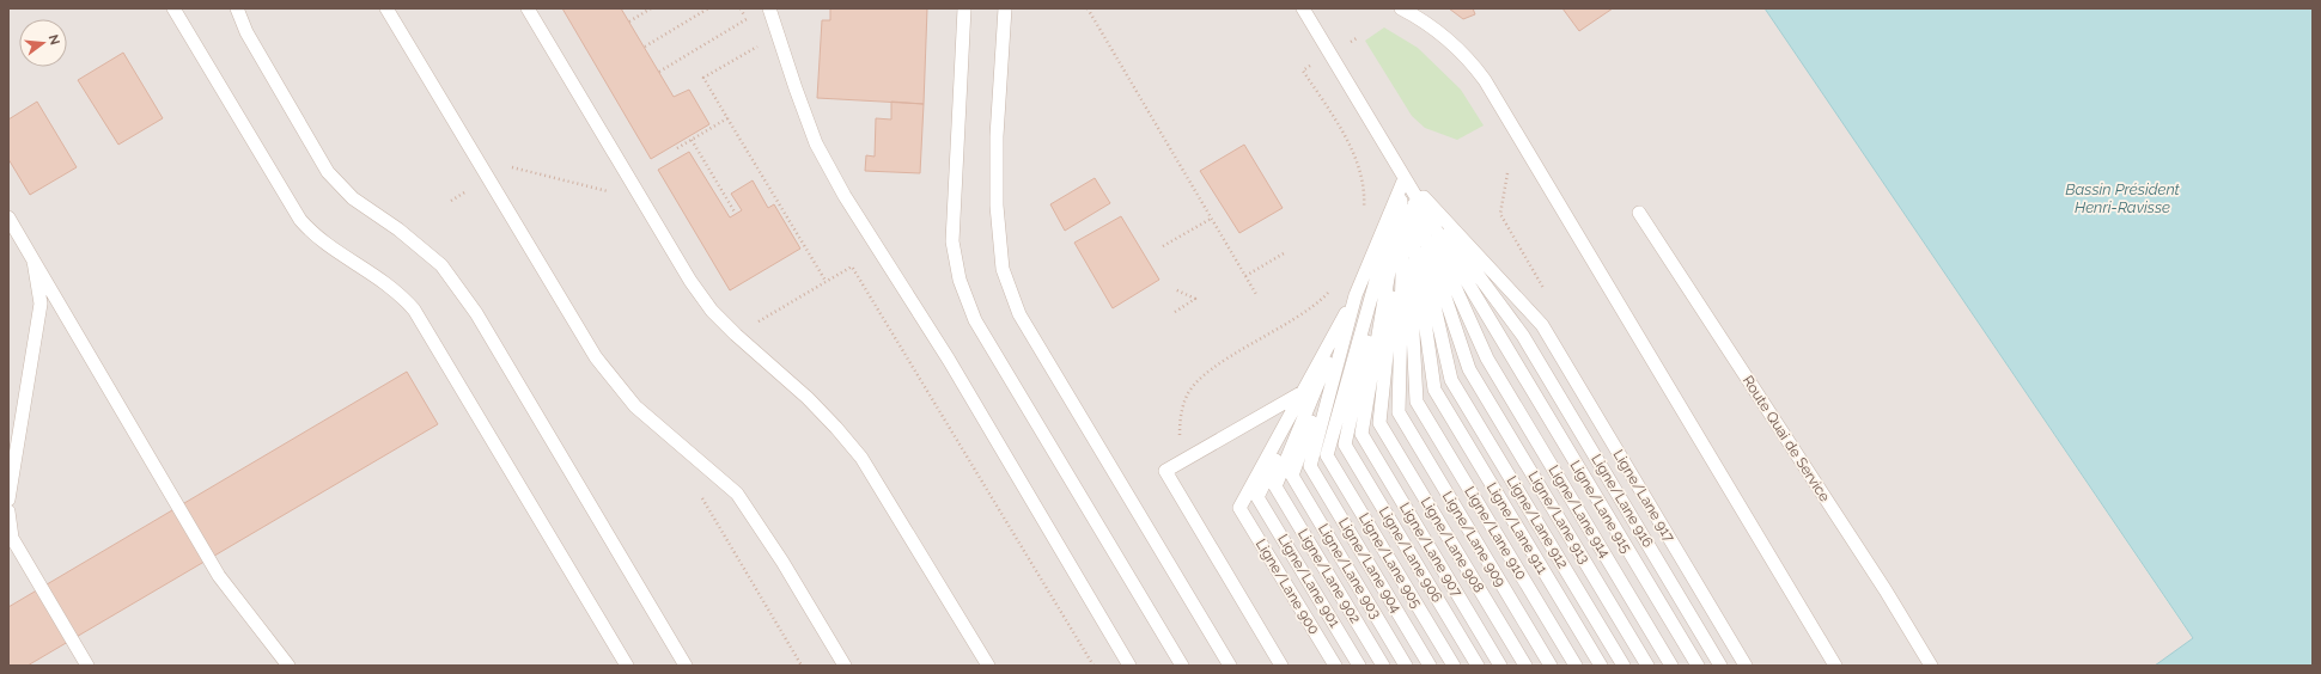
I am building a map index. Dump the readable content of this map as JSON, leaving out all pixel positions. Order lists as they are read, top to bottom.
{
  "streets": {
    "lane": [
      "Route Quai de Service",
      "Ligne/Lane 917",
      "Ligne/Lane 916",
      "Ligne/Lane 915",
      "Ligne/Lane 914",
      "Ligne/Lane 913",
      "Ligne/Lane 912",
      "Ligne/Lane 911",
      "Ligne/Lane 910",
      "Ligne/Lane 909",
      "Ligne/Lane 908",
      "Ligne/Lane 907",
      "Ligne/Lane 906",
      "Ligne/Lane 905",
      "Ligne/Lane 904",
      "Ligne/Lane 903",
      "Ligne/Lane 902",
      "Ligne/Lane 901",
      "Ligne/Lane 900"
    ]
  },
  "crossings": [
    ["Ligne/Lane 917", "Ligne/Lane 916"],
    ["Ligne/Lane 917", "Ligne/Lane 915"],
    ["Ligne/Lane 917", "Ligne/Lane 914"],
    ["Ligne/Lane 917", "Ligne/Lane 913"],
    ["Ligne/Lane 917", "Ligne/Lane 912"],
    ["Ligne/Lane 917", "Ligne/Lane 911"],
    ["Ligne/Lane 917", "Ligne/Lane 910"],
    ["Ligne/Lane 917", "Ligne/Lane 909"],
    ["Ligne/Lane 917", "Ligne/Lane 908"],
    ["Ligne/Lane 917", "Ligne/Lane 907"],
    ["Ligne/Lane 917", "Ligne/Lane 906"],
    ["Ligne/Lane 917", "Ligne/Lane 905"],
    ["Ligne/Lane 916", "Ligne/Lane 915"],
    ["Ligne/Lane 916", "Ligne/Lane 914"],
    ["Ligne/Lane 916", "Ligne/Lane 913"],
    ["Ligne/Lane 916", "Ligne/Lane 912"],
    ["Ligne/Lane 916", "Ligne/Lane 911"],
    ["Ligne/Lane 916", "Ligne/Lane 910"],
    ["Ligne/Lane 916", "Ligne/Lane 909"],
    ["Ligne/Lane 916", "Ligne/Lane 908"],
    ["Ligne/Lane 916", "Ligne/Lane 907"],
    ["Ligne/Lane 916", "Ligne/Lane 906"],
    ["Ligne/Lane 916", "Ligne/Lane 905"],
    ["Ligne/Lane 915", "Ligne/Lane 914"],
    ["Ligne/Lane 915", "Ligne/Lane 913"],
    ["Ligne/Lane 915", "Ligne/Lane 912"],
    ["Ligne/Lane 915", "Ligne/Lane 911"],
    ["Ligne/Lane 915", "Ligne/Lane 910"],
    ["Ligne/Lane 915", "Ligne/Lane 909"],
    ["Ligne/Lane 915", "Ligne/Lane 908"],
    ["Ligne/Lane 915", "Ligne/Lane 907"],
    ["Ligne/Lane 915", "Ligne/Lane 906"],
    ["Ligne/Lane 915", "Ligne/Lane 905"],
    ["Ligne/Lane 914", "Ligne/Lane 913"],
    ["Ligne/Lane 914", "Ligne/Lane 912"],
    ["Ligne/Lane 914", "Ligne/Lane 911"],
    ["Ligne/Lane 914", "Ligne/Lane 910"],
    ["Ligne/Lane 914", "Ligne/Lane 909"],
    ["Ligne/Lane 914", "Ligne/Lane 908"],
    ["Ligne/Lane 914", "Ligne/Lane 907"],
    ["Ligne/Lane 914", "Ligne/Lane 906"],
    ["Ligne/Lane 914", "Ligne/Lane 905"],
    ["Ligne/Lane 913", "Ligne/Lane 912"],
    ["Ligne/Lane 913", "Ligne/Lane 911"],
    ["Ligne/Lane 913", "Ligne/Lane 910"],
    ["Ligne/Lane 913", "Ligne/Lane 909"],
    ["Ligne/Lane 913", "Ligne/Lane 908"],
    ["Ligne/Lane 913", "Ligne/Lane 907"],
    ["Ligne/Lane 913", "Ligne/Lane 906"],
    ["Ligne/Lane 913", "Ligne/Lane 905"],
    ["Ligne/Lane 912", "Ligne/Lane 911"],
    ["Ligne/Lane 912", "Ligne/Lane 910"],
    ["Ligne/Lane 912", "Ligne/Lane 909"],
    ["Ligne/Lane 912", "Ligne/Lane 908"],
    ["Ligne/Lane 912", "Ligne/Lane 907"],
    ["Ligne/Lane 912", "Ligne/Lane 906"],
    ["Ligne/Lane 912", "Ligne/Lane 905"],
    ["Ligne/Lane 911", "Ligne/Lane 910"],
    ["Ligne/Lane 911", "Ligne/Lane 909"],
    ["Ligne/Lane 911", "Ligne/Lane 908"],
    ["Ligne/Lane 911", "Ligne/Lane 907"],
    ["Ligne/Lane 911", "Ligne/Lane 906"],
    ["Ligne/Lane 911", "Ligne/Lane 905"],
    ["Ligne/Lane 910", "Ligne/Lane 909"],
    ["Ligne/Lane 910", "Ligne/Lane 908"],
    ["Ligne/Lane 910", "Ligne/Lane 907"],
    ["Ligne/Lane 910", "Ligne/Lane 906"],
    ["Ligne/Lane 910", "Ligne/Lane 905"],
    ["Ligne/Lane 909", "Ligne/Lane 908"],
    ["Ligne/Lane 909", "Ligne/Lane 907"],
    ["Ligne/Lane 909", "Ligne/Lane 906"],
    ["Ligne/Lane 909", "Ligne/Lane 905"],
    ["Ligne/Lane 908", "Ligne/Lane 907"],
    ["Ligne/Lane 908", "Ligne/Lane 906"],
    ["Ligne/Lane 908", "Ligne/Lane 905"],
    ["Ligne/Lane 907", "Ligne/Lane 906"],
    ["Ligne/Lane 907", "Ligne/Lane 905"],
    ["Ligne/Lane 906", "Ligne/Lane 905"],
    ["Ligne/Lane 904", "Ligne/Lane 903"],
    ["Ligne/Lane 904", "Ligne/Lane 902"],
    ["Ligne/Lane 904", "Ligne/Lane 901"],
    ["Ligne/Lane 903", "Ligne/Lane 902"],
    ["Ligne/Lane 903", "Ligne/Lane 901"],
    ["Ligne/Lane 902", "Ligne/Lane 901"]
  ],
  "water": ["Bassin Président Henri-Ravisse"],
  "north": "right"
}
